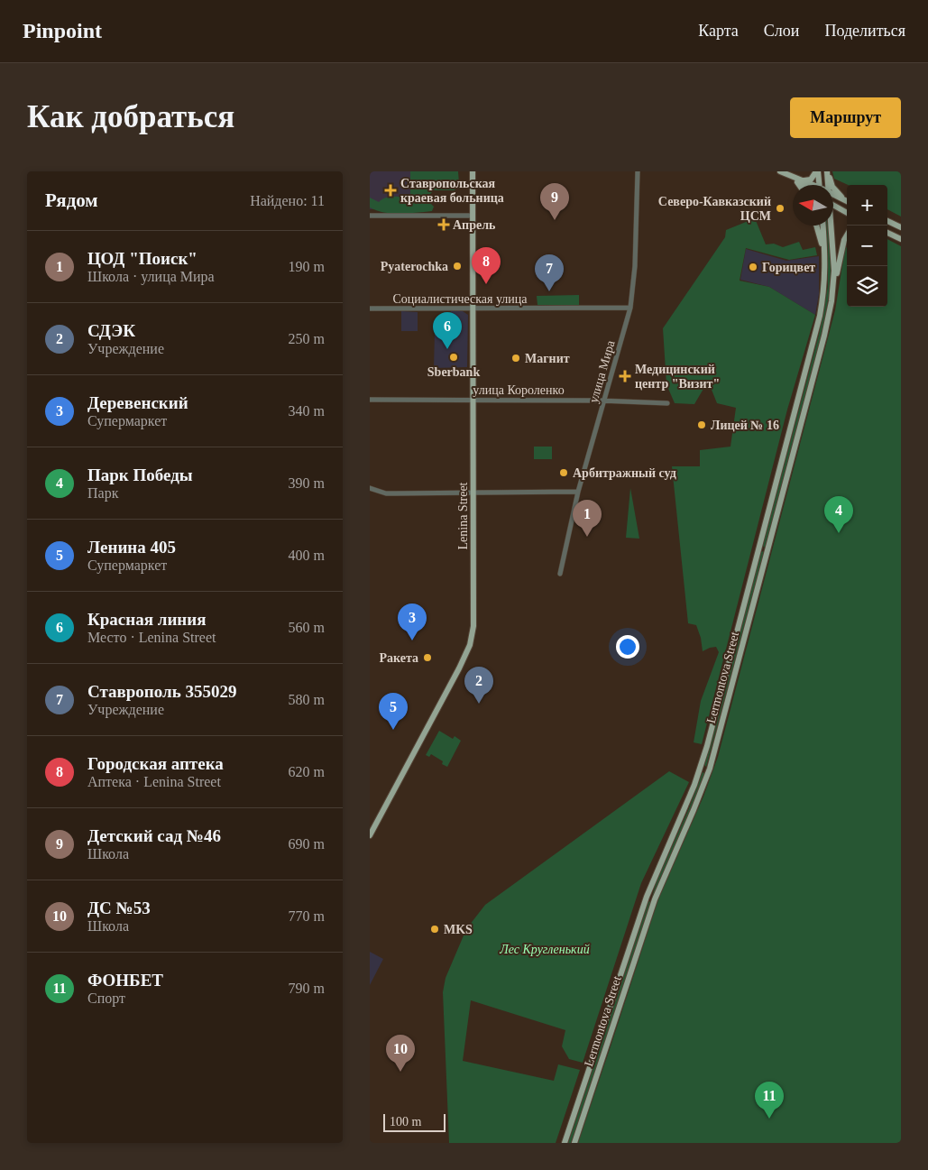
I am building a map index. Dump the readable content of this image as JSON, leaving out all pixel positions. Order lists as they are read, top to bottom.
{
  "streets": {
    "main road": ["Lenina Street", "Lermontova Street"],
    "street": ["Социалистическая улица", "улица Мира", "улица Короленко"]
  },
  "crossings": [
    ["Социалистическая улица", "улица Мира"],
    ["Социалистическая улица", "Lenina Street"],
    ["улица Мира", "улица Короленко"],
    ["улица Короленко", "Lenina Street"]
  ],
  "parks": ["Лес Кругленький"],
  "places": {
    "health": ["Ставропольская краевая больница", "Апрель", "Медицинский центр \"Визит\""],
    "other": [
      "Северо-Кавказский ЦСМ",
      "Pyaterochka",
      "Горицвет",
      "Sberbank",
      "Магнит",
      "Лицей № 16",
      "Арбитражный суд",
      "Ракета",
      "MKS"
    ]
  },
  "scale_bar": "100 m",
  "north": "left",
  "page": {
    "header": "Pinpoint",
    "nav": ["Карта", "Слои", "Поделиться"],
    "buttons": "Маршрут",
    "title": "Как добраться",
    "heading": ["Рядом", "Найдено: 11"],
    "pins": [
      "9",
      "8",
      "7",
      "6",
      "4",
      "1",
      "3",
      "2",
      "5",
      "10",
      "11"
    ],
    "map_buttons": ["+", "−"],
    "list": [
      {
        "mark": "1",
        "name": "ЦОД \"Поиск\"",
        "note": "Школа · улица Мира",
        "value": "190 m"
      },
      {
        "mark": "2",
        "name": "СДЭК",
        "note": "Учреждение",
        "value": "250 m"
      },
      {
        "mark": "3",
        "name": "Деревенский",
        "note": "Супермаркет",
        "value": "340 m"
      },
      {
        "mark": "4",
        "name": "Парк Победы",
        "note": "Парк",
        "value": "390 m"
      },
      {
        "mark": "5",
        "name": "Ленина 405",
        "note": "Супермаркет",
        "value": "400 m"
      },
      {
        "mark": "6",
        "name": "Красная линия",
        "note": "Место · Lenina Street",
        "value": "560 m"
      },
      {
        "mark": "7",
        "name": "Ставрополь 355029",
        "note": "Учреждение",
        "value": "580 m"
      },
      {
        "mark": "8",
        "name": "Городская аптека",
        "note": "Аптека · Lenina Street",
        "value": "620 m"
      },
      {
        "mark": "9",
        "name": "Детский сад №46",
        "note": "Школа",
        "value": "690 m"
      },
      {
        "mark": "10",
        "name": "ДС №53",
        "note": "Школа",
        "value": "770 m"
      },
      {
        "mark": "11",
        "name": "ФОНБЕТ",
        "note": "Спорт",
        "value": "790 m"
      }
    ],
    "scale": "100 m"
  }
}
